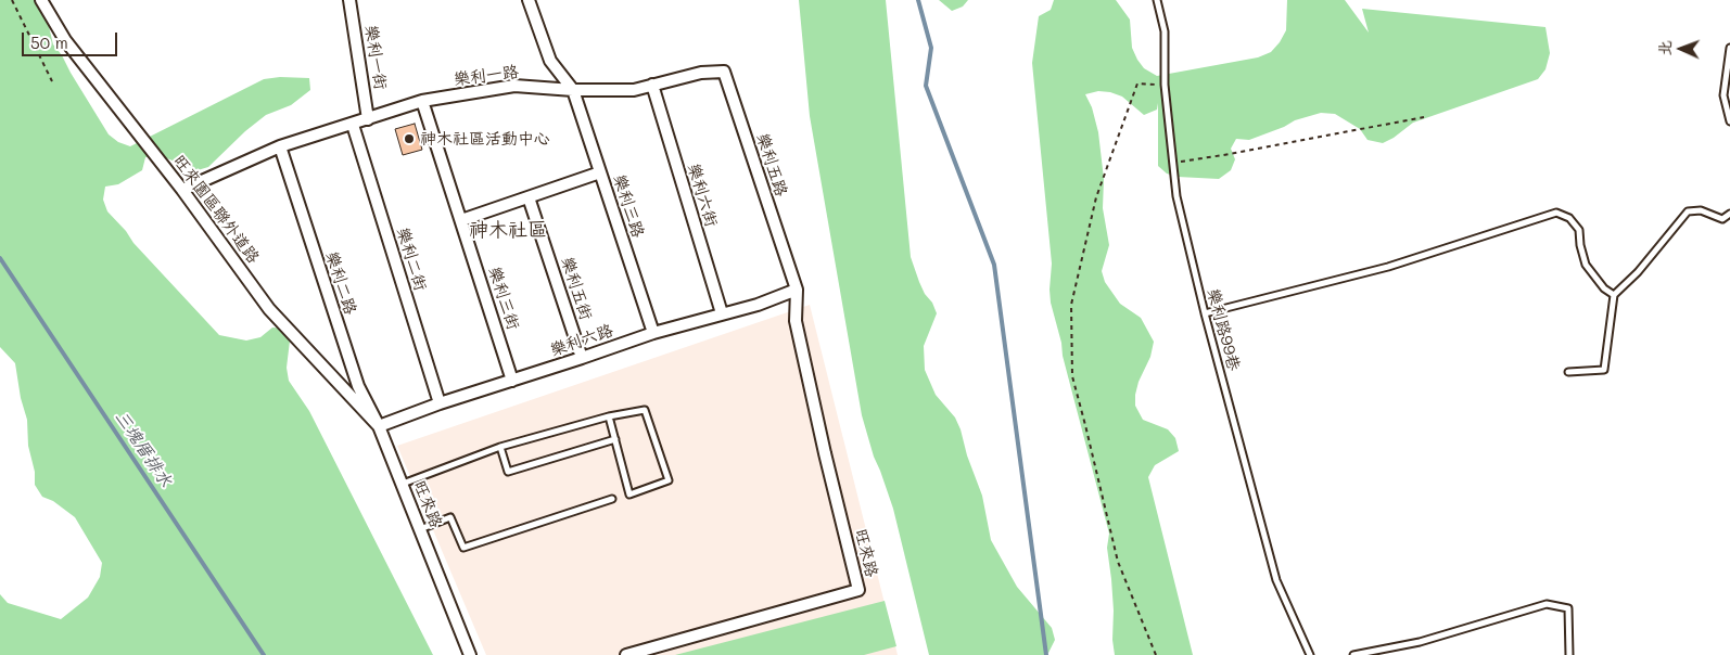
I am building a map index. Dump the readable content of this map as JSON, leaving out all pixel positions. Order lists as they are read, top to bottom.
{
  "streets": {
    "street": [
      "樂利一街",
      "樂利一路",
      "樂利五路",
      "樂利六街",
      "樂利三路",
      "旺來園區聯外道路",
      "樂利二街",
      "樂利二路",
      "樂利五街",
      "樂利三街",
      "樂利六路",
      "旺來路"
    ],
    "lane": ["樂利路99巷"]
  },
  "crossings": [
    ["樂利一街", "樂利一路"],
    ["樂利一路", "樂利五路"],
    ["樂利一路", "樂利六街"],
    ["樂利一路", "樂利三路"],
    ["樂利一路", "旺來園區聯外道路"],
    ["樂利一路", "樂利二街"],
    ["樂利一路", "樂利二路"],
    ["樂利一路", "樂利三街"],
    ["樂利五路", "樂利六路"],
    ["樂利五路", "旺來路"],
    ["樂利六街", "樂利六路"],
    ["樂利三路", "樂利六路"],
    ["旺來園區聯外道路", "樂利二路"],
    ["旺來園區聯外道路", "樂利六路"],
    ["旺來園區聯外道路", "旺來路"],
    ["樂利二街", "樂利六路"],
    ["樂利二路", "樂利六路"],
    ["樂利二路", "旺來路"],
    ["樂利五街", "樂利六路"],
    ["樂利三街", "樂利六路"],
    ["樂利六路", "旺來路"]
  ],
  "districts": ["神木社區"],
  "water": ["三塊厝排水"],
  "places": ["神木社區活動中心"],
  "scale_bar": "50 m",
  "north": "left"
}
